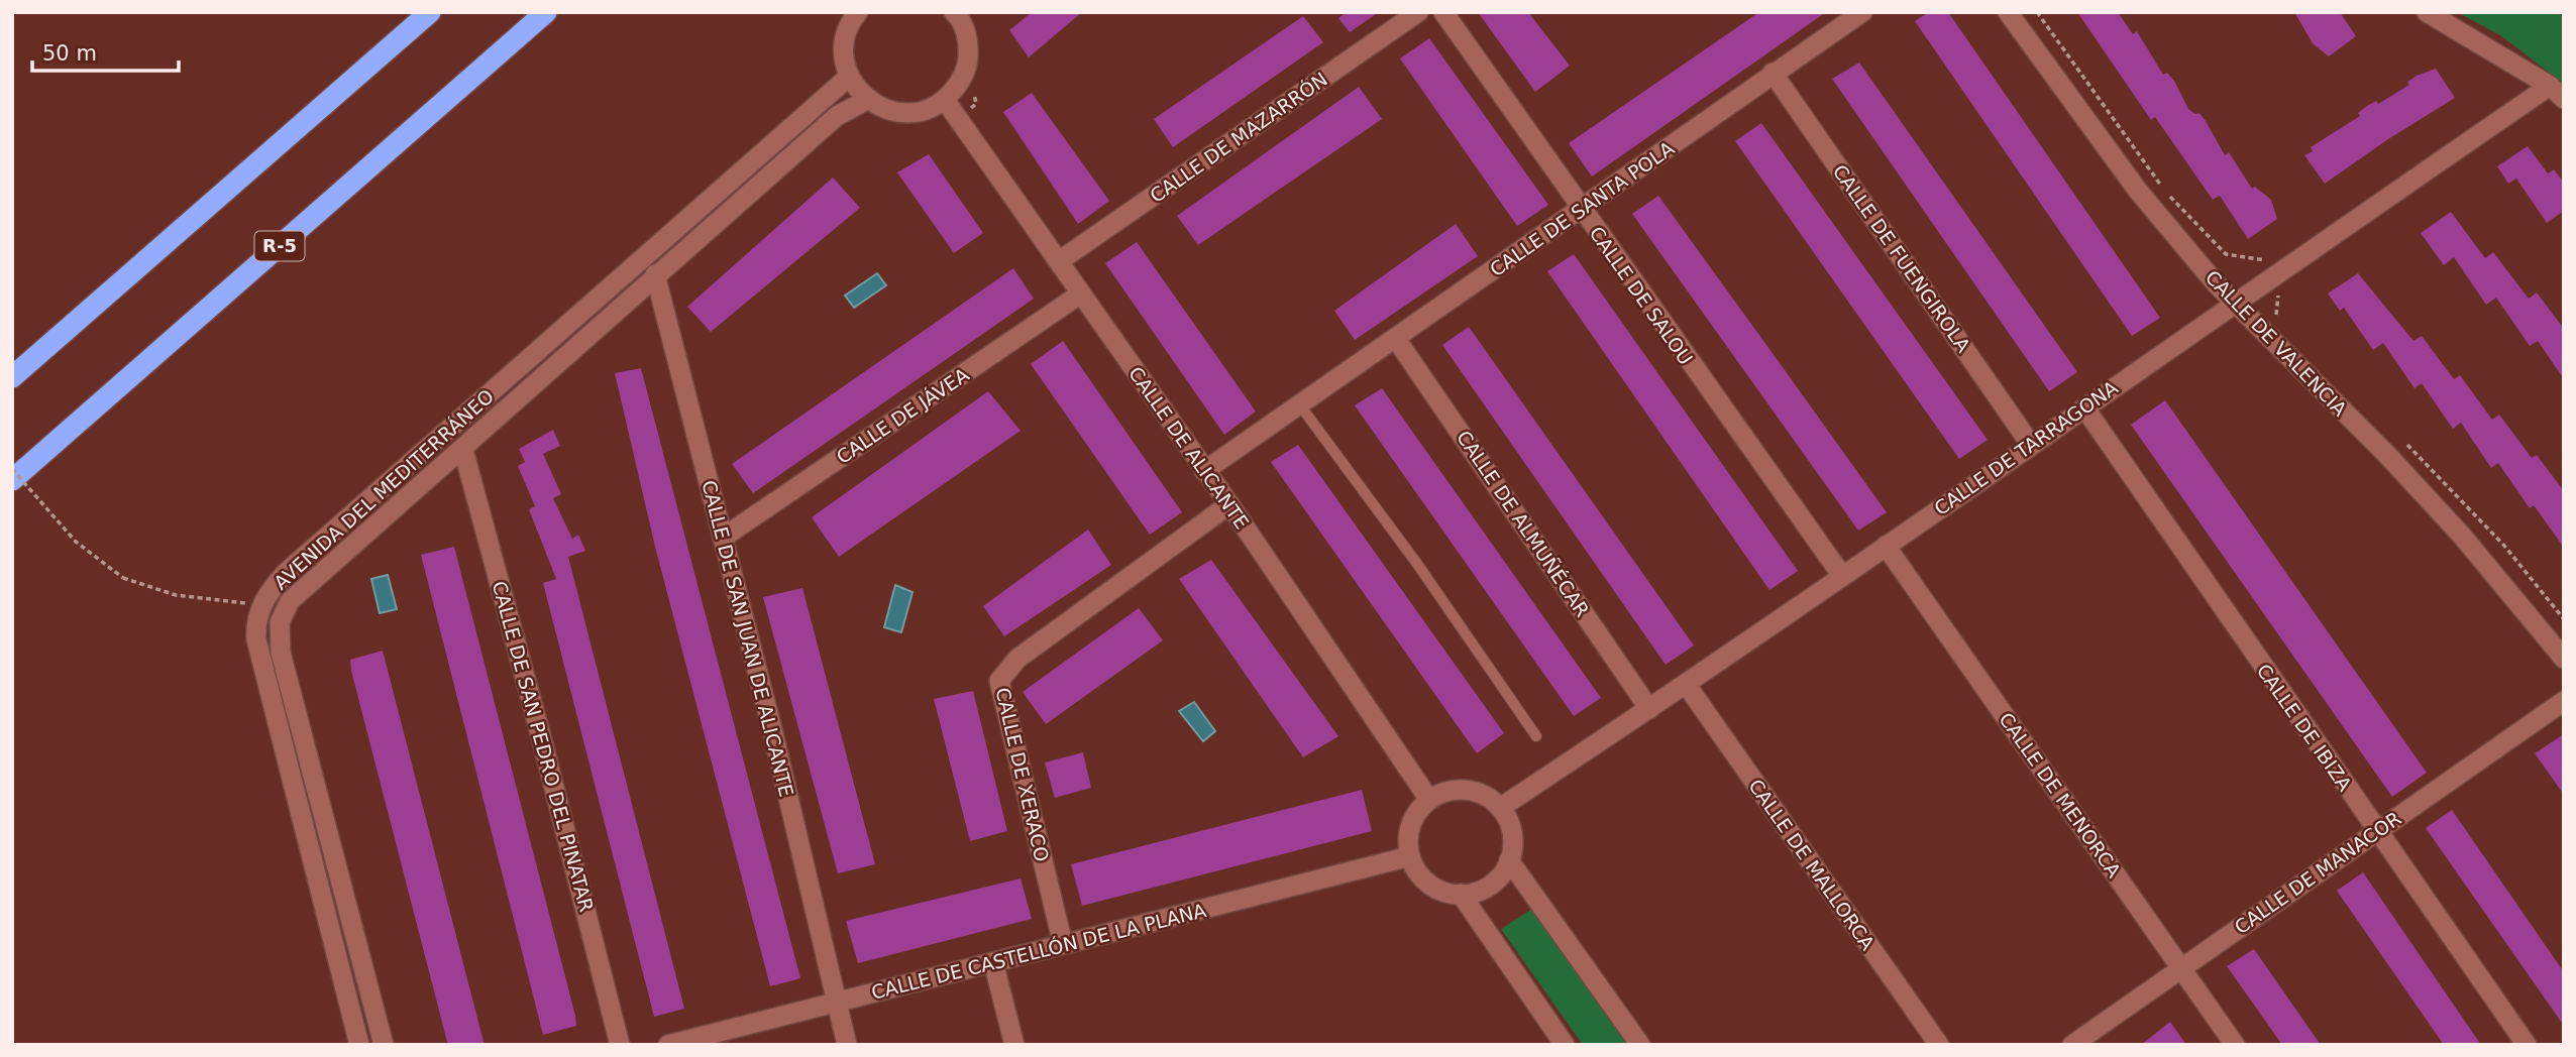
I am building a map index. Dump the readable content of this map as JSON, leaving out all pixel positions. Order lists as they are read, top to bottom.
{
  "streets": {
    "highway": ["R-5"],
    "street": [
      "CALLE DE MAZARRÓN",
      "CALLE DE SANTA POLA",
      "CALLE DE FUENGIROLA",
      "CALLE DE SALOU",
      "CALLE DE VALENCIA",
      "CALLE DE JÁVEA",
      "CALLE DE ALICANTE",
      "CALLE DE TARRAGONA",
      "AVENIDA DEL MEDITERRÁNEO",
      "CALLE DE ALMUÑÉCAR",
      "CALLE DE SAN JUAN DE ALICANTE",
      "CALLE DE IBIZA",
      "CALLE DE SAN PEDRO DEL PINATAR",
      "CALLE DE XERACO",
      "CALLE DE MENORCA",
      "CALLE DE MALLORCA",
      "CALLE DE MANACOR",
      "CALLE DE CASTELLÓN DE LA PLANA"
    ]
  },
  "crossings": [
    ["CALLE DE MAZARRÓN", "CALLE DE ALICANTE"],
    ["CALLE DE SANTA POLA", "CALLE DE FUENGIROLA"],
    ["CALLE DE SANTA POLA", "CALLE DE SALOU"],
    ["CALLE DE SANTA POLA", "CALLE DE ALICANTE"],
    ["CALLE DE SANTA POLA", "CALLE DE ALMUÑÉCAR"],
    ["CALLE DE FUENGIROLA", "CALLE DE TARRAGONA"],
    ["CALLE DE SALOU", "CALLE DE TARRAGONA"],
    ["CALLE DE VALENCIA", "CALLE DE TARRAGONA"],
    ["CALLE DE JÁVEA", "CALLE DE ALICANTE"],
    ["CALLE DE JÁVEA", "CALLE DE SAN JUAN DE ALICANTE"],
    ["CALLE DE ALICANTE", "CALLE DE TARRAGONA"],
    ["CALLE DE ALICANTE", "CALLE DE XERACO"],
    ["CALLE DE ALICANTE", "CALLE DE CASTELLÓN DE LA PLANA"],
    ["CALLE DE TARRAGONA", "CALLE DE ALMUÑÉCAR"],
    ["CALLE DE TARRAGONA", "CALLE DE IBIZA"],
    ["CALLE DE TARRAGONA", "CALLE DE MENORCA"],
    ["CALLE DE TARRAGONA", "CALLE DE MALLORCA"],
    ["CALLE DE TARRAGONA", "CALLE DE CASTELLÓN DE LA PLANA"],
    ["AVENIDA DEL MEDITERRÁNEO", "CALLE DE SAN JUAN DE ALICANTE"],
    ["AVENIDA DEL MEDITERRÁNEO", "CALLE DE SAN PEDRO DEL PINATAR"],
    ["CALLE DE SAN JUAN DE ALICANTE", "CALLE DE CASTELLÓN DE LA PLANA"],
    ["CALLE DE IBIZA", "CALLE DE MANACOR"],
    ["CALLE DE XERACO", "CALLE DE CASTELLÓN DE LA PLANA"],
    ["CALLE DE MENORCA", "CALLE DE MANACOR"]
  ],
  "scale_bar": "50 m"
}
